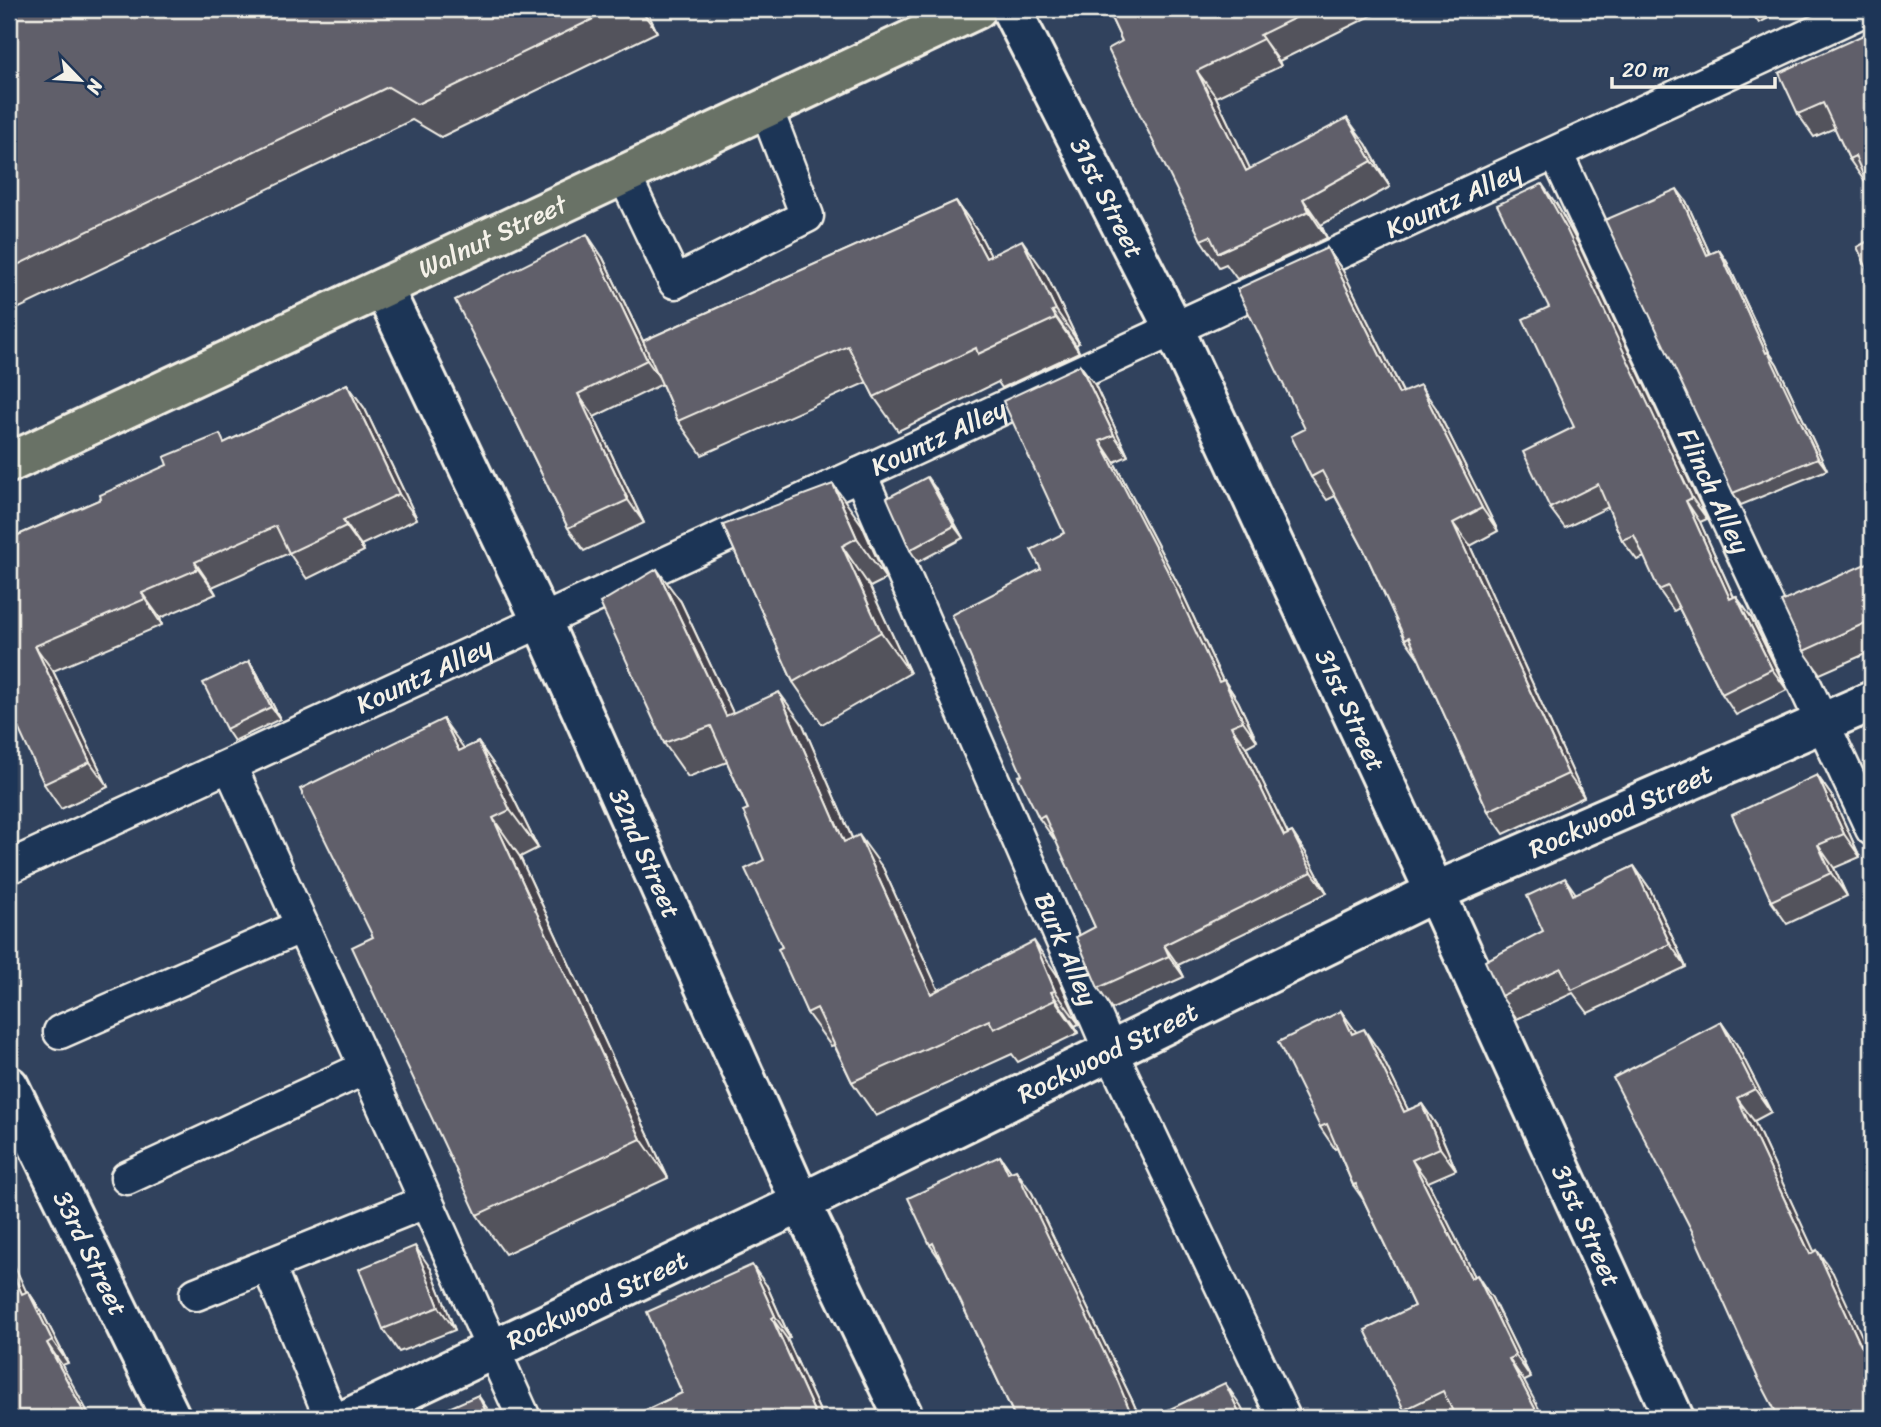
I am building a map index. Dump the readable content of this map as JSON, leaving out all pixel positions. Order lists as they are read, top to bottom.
{
  "streets": {
    "main road": ["Walnut Street"],
    "street": [
      "31st Street",
      "Rockwood Street",
      "32nd Street",
      "33rd Street"
    ],
    "lane": ["Kountz Alley", "Flinch Alley", "Burk Alley"]
  },
  "crossings": [
    ["31st Street", "Kountz Alley"],
    ["31st Street", "Rockwood Street"],
    ["Kountz Alley", "Flinch Alley"],
    ["Kountz Alley", "32nd Street"],
    ["Kountz Alley", "Burk Alley"],
    ["Walnut Street", "32nd Street"],
    ["Flinch Alley", "Rockwood Street"],
    ["Rockwood Street", "32nd Street"],
    ["Rockwood Street", "Burk Alley"]
  ],
  "scale_bar": "20 m",
  "north": "bottom right"
}
